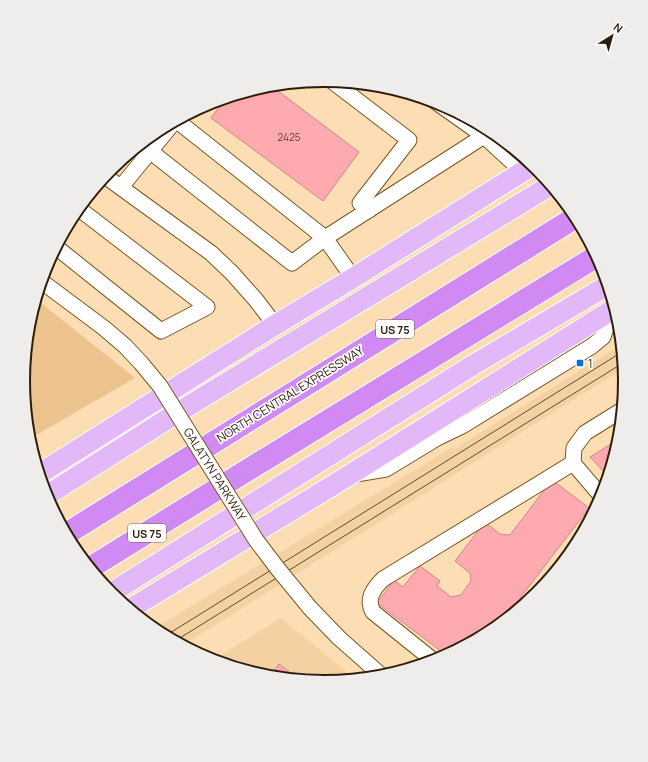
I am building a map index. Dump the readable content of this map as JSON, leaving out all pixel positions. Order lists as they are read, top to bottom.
{
  "streets": {
    "highway": ["US 75", "NORTH CENTRAL EXPRESSWAY"],
    "street": ["GALATYN PARKWAY"]
  },
  "places": {
    "transit": ["1"]
  },
  "house_numbers": ["2425"],
  "north": "top right"
}
